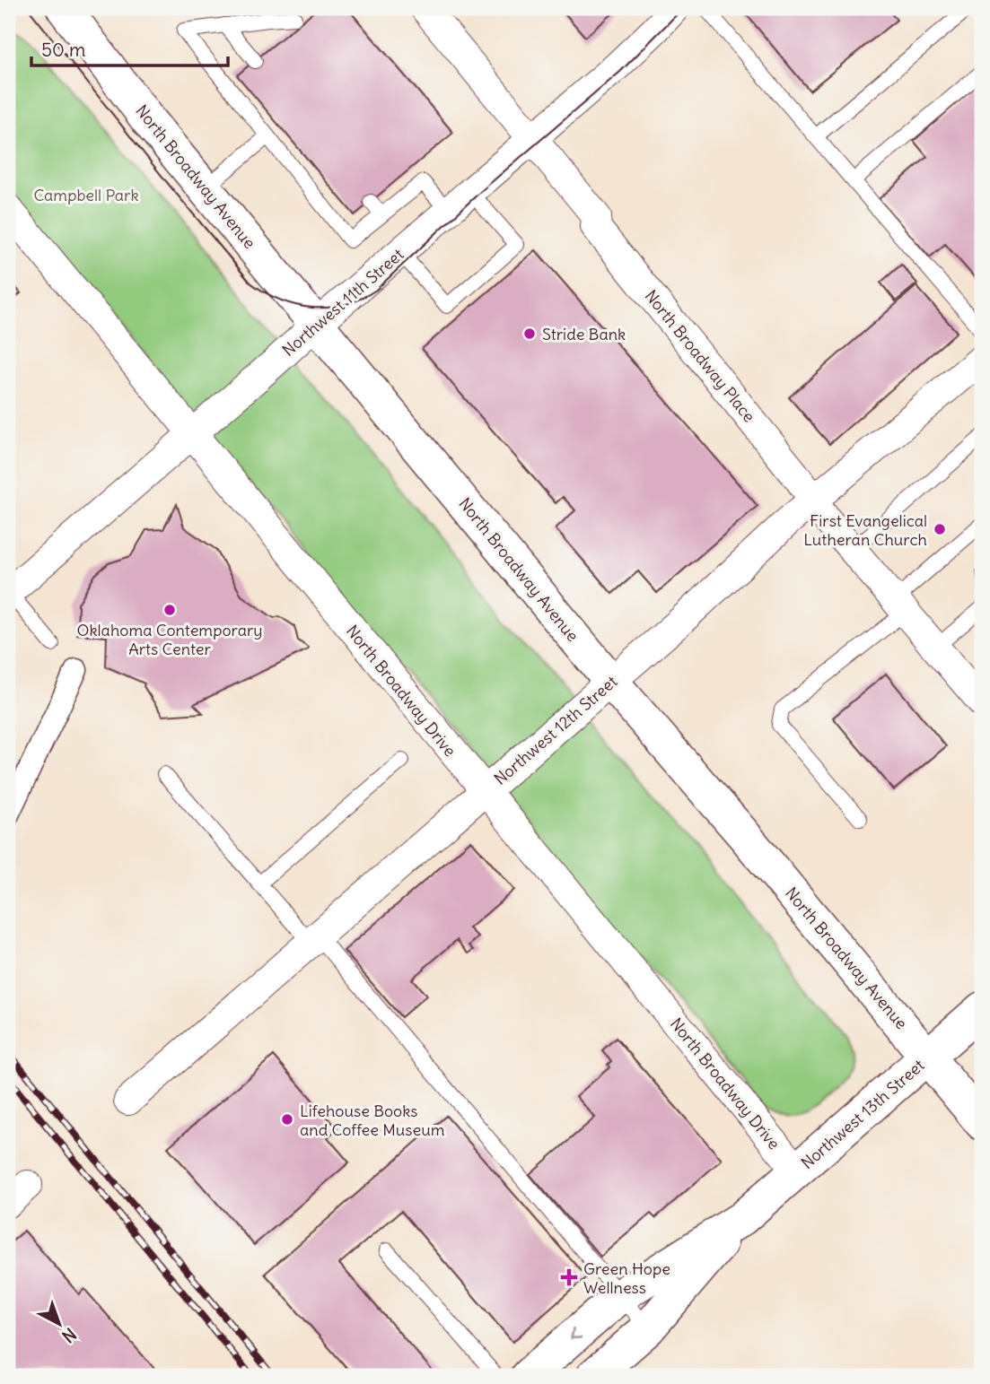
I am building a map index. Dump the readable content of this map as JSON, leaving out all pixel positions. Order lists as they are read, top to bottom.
{
  "streets": {
    "main road": ["North Broadway Avenue", "Northwest 13th Street"],
    "street": [
      "Northwest 11th Street",
      "North Broadway Place",
      "North Broadway Drive",
      "Northwest 12th Street"
    ]
  },
  "crossings": [
    ["North Broadway Avenue", "Northwest 11th Street"],
    ["North Broadway Avenue", "Northwest 12th Street"],
    ["North Broadway Avenue", "Northwest 13th Street"],
    ["Northwest 11th Street", "North Broadway Place"],
    ["Northwest 11th Street", "North Broadway Drive"],
    ["North Broadway Place", "Northwest 12th Street"],
    ["North Broadway Drive", "Northwest 12th Street"],
    ["North Broadway Drive", "Northwest 13th Street"]
  ],
  "parks": ["Campbell Park"],
  "places": {
    "other": [
      "Stride Bank",
      "First Evangelical Lutheran Church",
      "Oklahoma Contemporary Arts Center",
      "Lifehouse Books and Coffee Museum"
    ],
    "health": ["Green Hope Wellness"]
  },
  "scale_bar": "50 m",
  "north": "bottom right"
}
